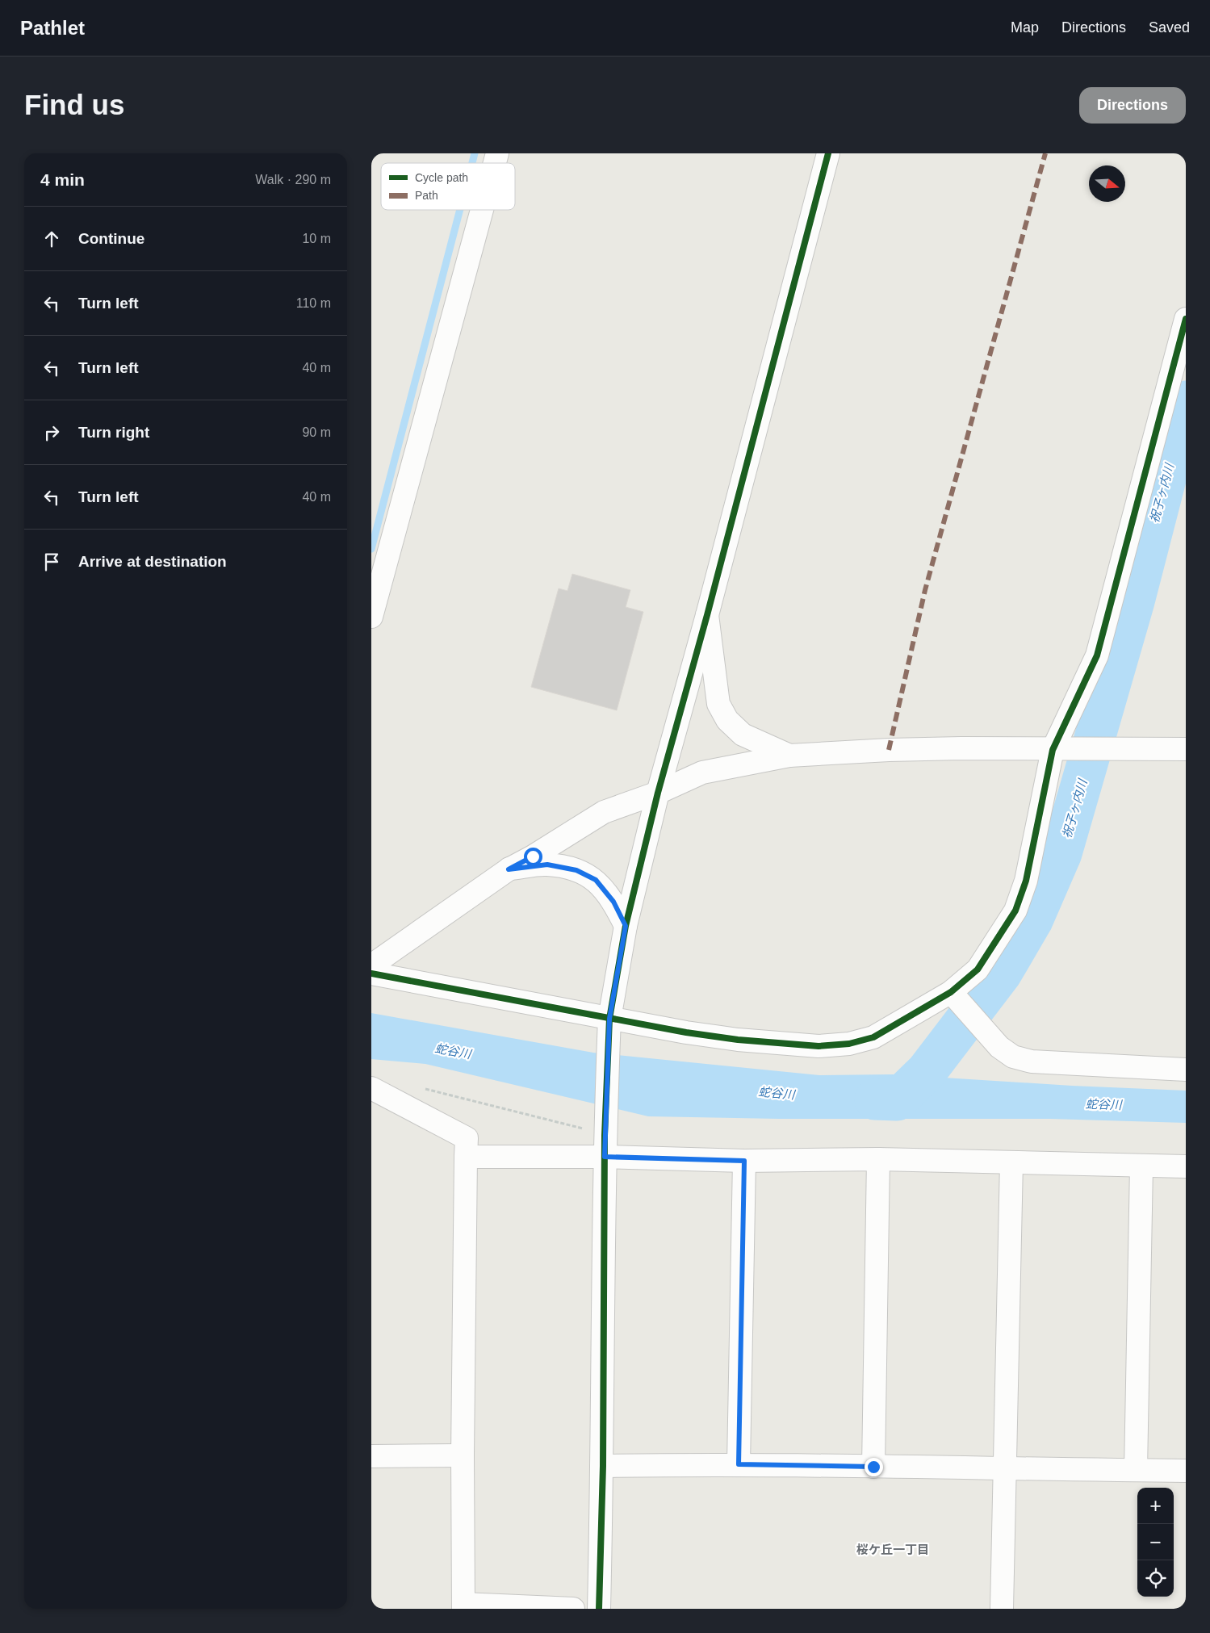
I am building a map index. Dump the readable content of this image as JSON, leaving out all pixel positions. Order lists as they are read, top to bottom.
{
  "districts": ["桜ケ丘一丁目"],
  "water": ["祝子ヶ内川", "蛇谷川"],
  "legend": ["Cycle path", "Path"],
  "north": "right",
  "page": {
    "header": "Pathlet",
    "nav": ["Map", "Directions", "Saved"],
    "buttons": "Directions",
    "title": "Find us",
    "heading": ["4 min", "Walk · 290 m"],
    "list": [
      ["Continue", "10 m"],
      ["Turn left", "110 m"],
      ["Turn left", "40 m"],
      ["Turn right", "90 m"],
      ["Turn left", "40 m"],
      "Arrive at destination"
    ],
    "map_buttons": ["+", "−"]
  }
}
